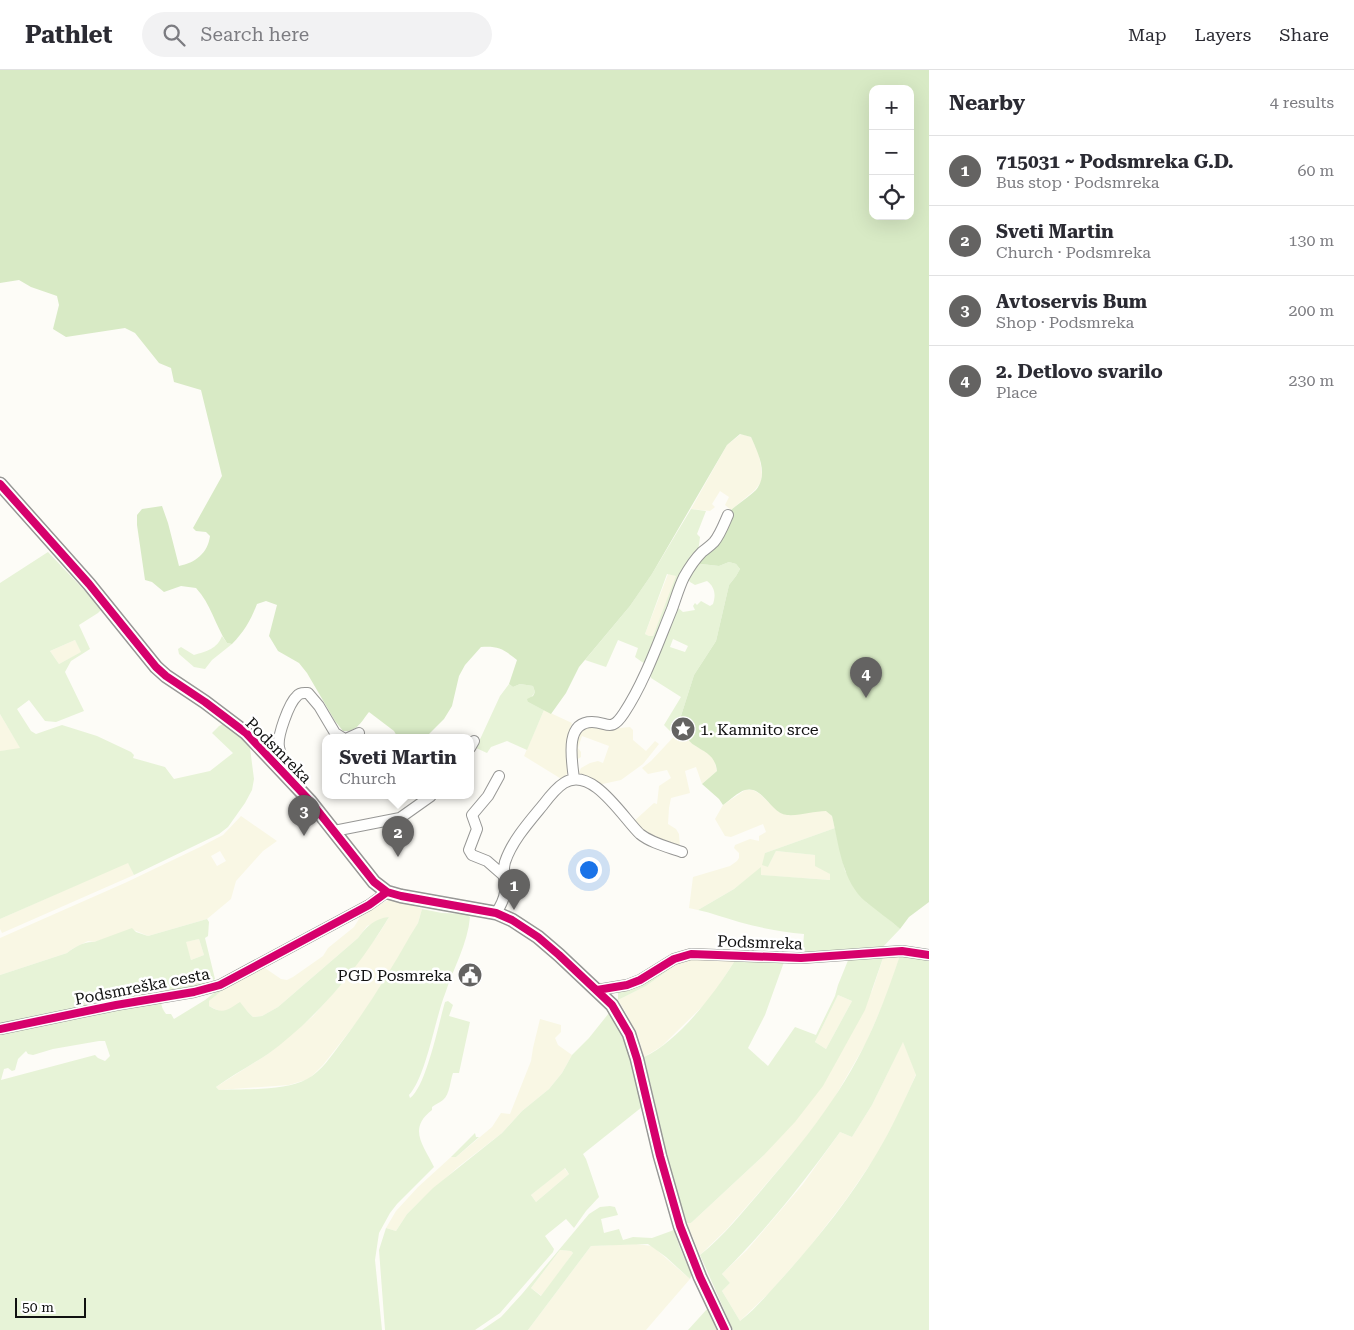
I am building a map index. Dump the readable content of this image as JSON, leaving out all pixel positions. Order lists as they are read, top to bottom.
{
  "streets": {
    "street": ["Podsmreka", "Podsmreška cesta"]
  },
  "crossings": [
    ["Podsmreka", "Podsmreška cesta"]
  ],
  "places": {
    "place": ["1. Kamnito srce"],
    "public building": ["PGD Posmreka"]
  },
  "scale_bar": "50 m",
  "page": {
    "header": "Pathlet",
    "search": "Search here",
    "nav": ["Map", "Layers", "Share"],
    "heading": ["Nearby", "4 results"],
    "map_buttons": ["+", "−"],
    "list": [
      {
        "mark": "1",
        "name": "715031 ~ Podsmreka G.D.",
        "note": "Bus stop · Podsmreka",
        "value": "60 m"
      },
      {
        "mark": "2",
        "name": "Sveti Martin",
        "note": "Church · Podsmreka",
        "value": "130 m"
      },
      {
        "mark": "3",
        "name": "Avtoservis Bum",
        "note": "Shop · Podsmreka",
        "value": "200 m"
      },
      {
        "mark": "4",
        "name": "2. Detlovo svarilo",
        "note": "Place",
        "value": "230 m"
      }
    ],
    "pins": [
      "4",
      "3",
      "2",
      "1"
    ],
    "popup": ["Sveti Martin", "Church"],
    "scale": "50 m"
  }
}
